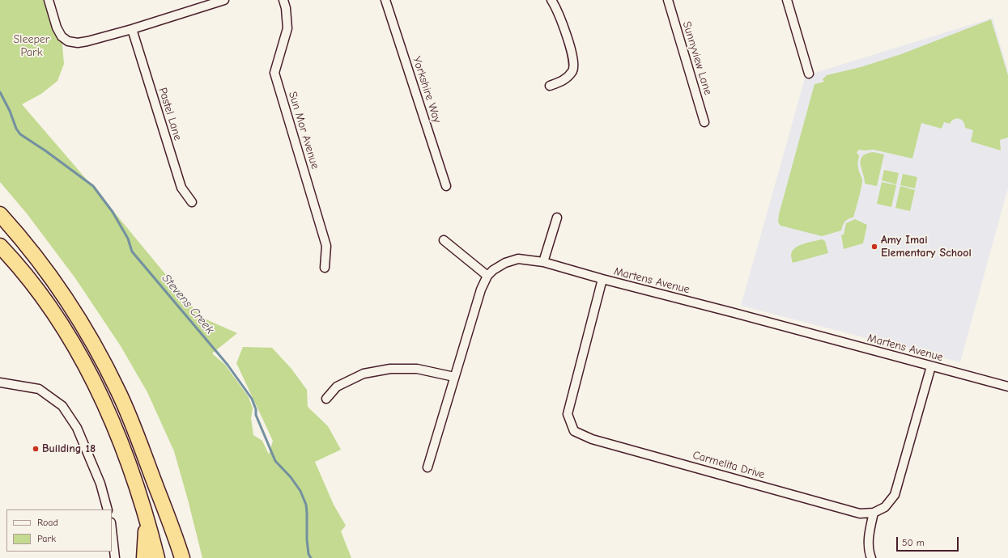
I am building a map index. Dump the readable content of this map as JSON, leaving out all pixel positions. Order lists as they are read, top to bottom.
{
  "streets": {
    "street": [
      "Sunnyview Lane",
      "Yorkshire Way",
      "Pastel Lane",
      "Sun Mor Avenue",
      "Martens Avenue",
      "Carmelita Drive"
    ]
  },
  "crossings": [
    ["Martens Avenue", "Carmelita Drive"]
  ],
  "water": ["Stevens Creek"],
  "parks": ["Sleeper Park"],
  "places": ["Amy Imai Elementary School", "Building 18"],
  "legend": ["Road", "Park"],
  "scale_bar": "50 m"
}
